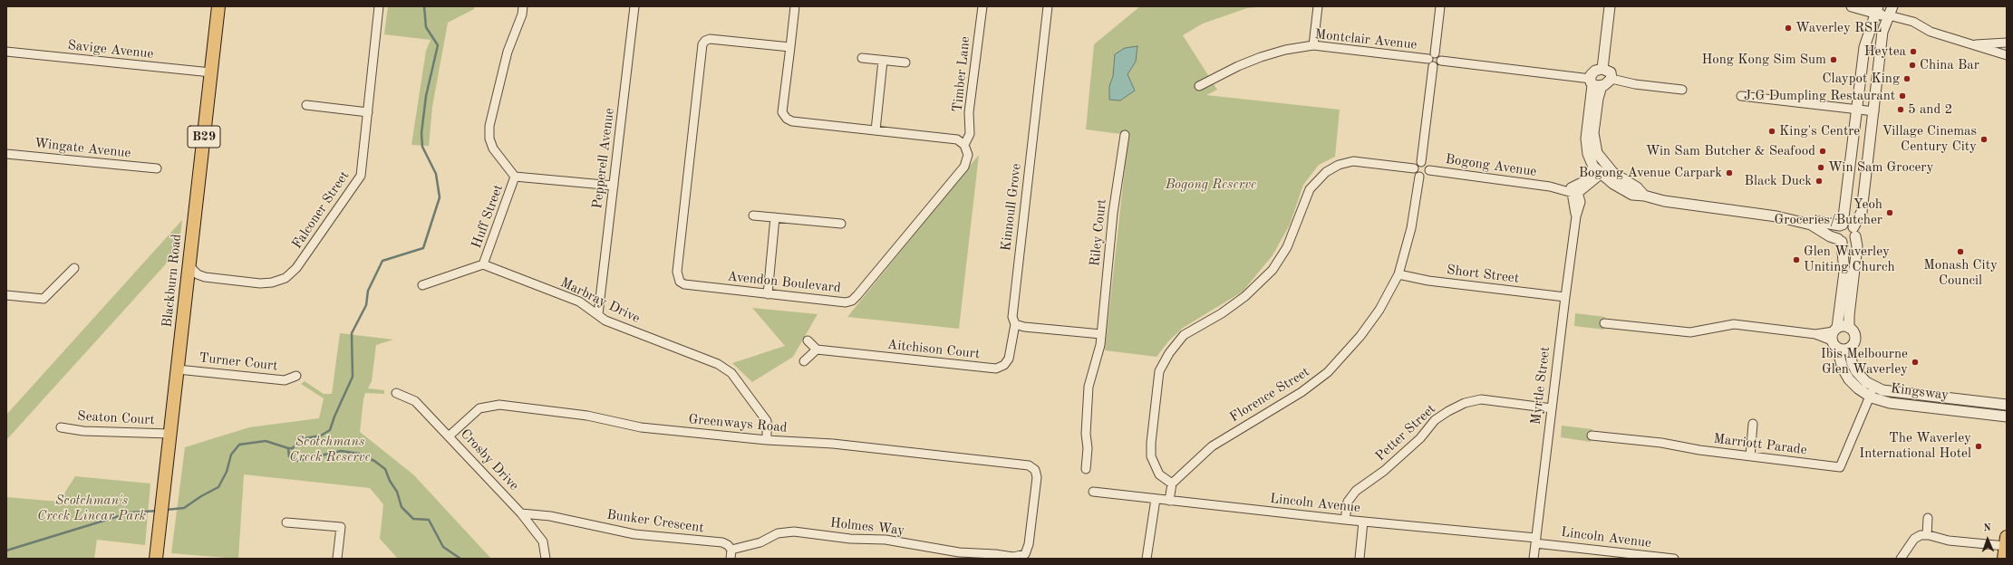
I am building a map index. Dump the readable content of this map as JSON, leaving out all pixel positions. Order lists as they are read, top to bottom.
{
  "streets": {
    "main road": ["B29", "Blackburn Road"],
    "street": [
      "Montclair Avenue",
      "Savige Avenue",
      "Timber Lane",
      "Wingate Avenue",
      "Pepperell Avenue",
      "Bogong Avenue",
      "Kinnoull Grove",
      "Falconer Street",
      "Huff Street",
      "Riley Court",
      "Short Street",
      "Avendon Boulevard",
      "Marbray Drive",
      "Aitchison Court",
      "Turner Court",
      "Myrtle Street",
      "Kingsway",
      "Florence Street",
      "Seaton Court",
      "Greenways Road",
      "Petter Street",
      "Marriott Parade",
      "Crosby Drive",
      "Lincoln Avenue",
      "Bunker Crescent",
      "Holmes Way"
    ]
  },
  "crossings": [
    ["Savige Avenue", "Blackburn Road"],
    ["Timber Lane", "Avendon Boulevard"],
    ["Pepperell Avenue", "Marbray Drive"],
    ["Bogong Avenue", "Myrtle Street"],
    ["Bogong Avenue", "Florence Street"],
    ["Kinnoull Grove", "Aitchison Court"],
    ["Falconer Street", "Blackburn Road"],
    ["Huff Street", "Marbray Drive"],
    ["Short Street", "Myrtle Street"],
    ["Short Street", "Florence Street"],
    ["Blackburn Road", "Turner Court"],
    ["Blackburn Road", "Seaton Court"],
    ["Marbray Drive", "Greenways Road"],
    ["Myrtle Street", "Petter Street"],
    ["Myrtle Street", "Lincoln Avenue"],
    ["Kingsway", "Marriott Parade"],
    ["Greenways Road", "Crosby Drive"],
    ["Greenways Road", "Holmes Way"],
    ["Petter Street", "Lincoln Avenue"],
    ["Crosby Drive", "Bunker Crescent"],
    ["Bunker Crescent", "Holmes Way"]
  ],
  "parks": ["Bogong Reserve", "Scotchmans Creek Reserve", "Scotchman's Creek Linear Park"],
  "places": [
    "Waverley RSL",
    "Heytea",
    "Hong Kong Sim Sum",
    "China Bar",
    "Claypot King",
    "J.G Dumpling Restaurant",
    "5 and 2",
    "King's Centre",
    "Village Cinemas Century City",
    "Win Sam Butcher & Seafood",
    "Win Sam Grocery",
    "Bogong Avenue Carpark",
    "Black Duck",
    "Yeoh Groceries/Butcher",
    "Monash City Council",
    "Glen Waverley Uniting Church",
    "Ibis Melbourne Glen Waverley",
    "The Waverley International Hotel"
  ],
  "north": "top"
}
